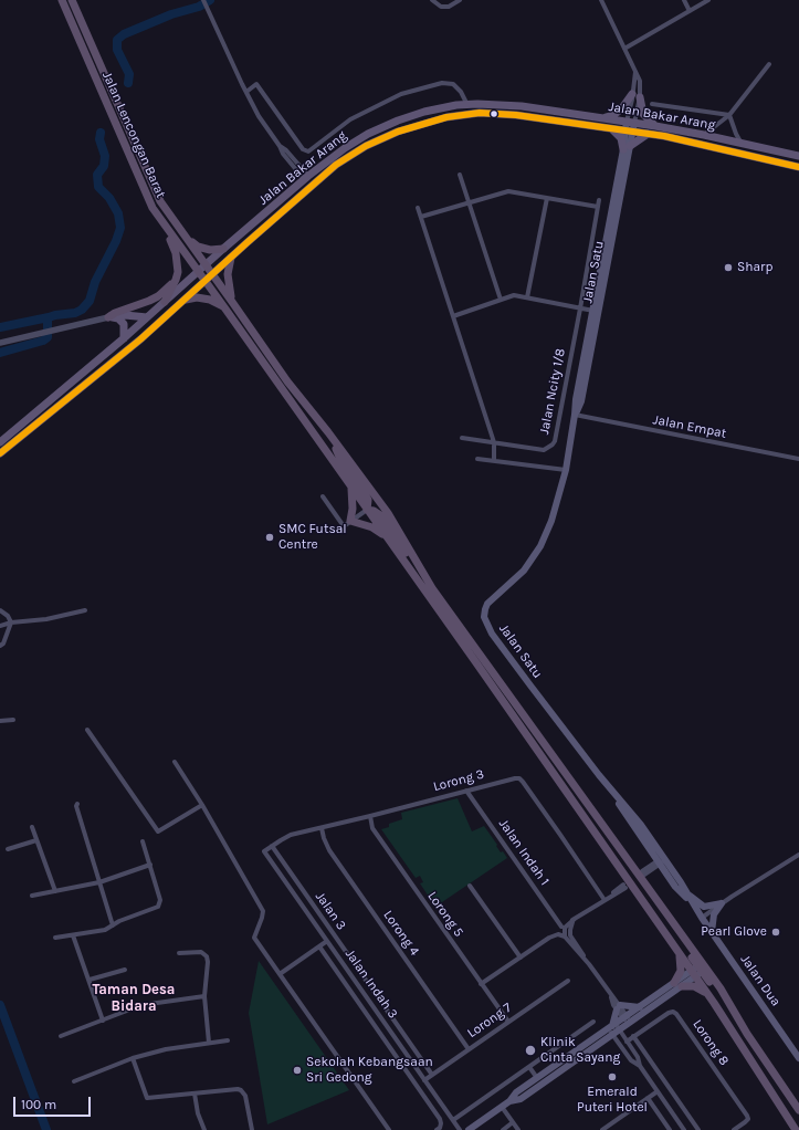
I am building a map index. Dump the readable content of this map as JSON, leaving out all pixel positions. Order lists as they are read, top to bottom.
{
  "streets": {
    "highway": ["Jalan Lencongan Barat"],
    "main road": ["Jalan Bakar Arang", "Jalan Satu", "Jalan Dua"],
    "street": [
      "Jalan Ncity 1/8",
      "Jalan Empat",
      "Lorong 3",
      "Jalan Indah 1",
      "Jalan 3",
      "Lorong 5",
      "Lorong 4",
      "Jalan Indah 3",
      "Lorong 7",
      "Lorong 8"
    ]
  },
  "crossings": [
    ["Jalan Bakar Arang", "Jalan Lencongan Barat"],
    ["Jalan Bakar Arang", "Jalan Satu"],
    ["Jalan Satu", "Jalan Empat"],
    ["Jalan Satu", "Jalan Dua"],
    ["Lorong 3", "Jalan Indah 1"],
    ["Lorong 3", "Jalan 3"],
    ["Lorong 3", "Lorong 5"],
    ["Lorong 3", "Lorong 4"],
    ["Lorong 3", "Jalan Indah 3"],
    ["Jalan 3", "Lorong 7"],
    ["Lorong 5", "Lorong 7"],
    ["Lorong 4", "Lorong 7"],
    ["Jalan Indah 3", "Lorong 7"]
  ],
  "districts": ["Taman Desa Bidara"],
  "places": [
    "Sharp",
    "SMC Futsal Centre",
    "Pearl Glove",
    "Klinik Cinta Sayang",
    "Sekolah Kebangsaan Sri Gedong",
    "Emerald Puteri Hotel"
  ],
  "scale_bar": "100 m"
}
